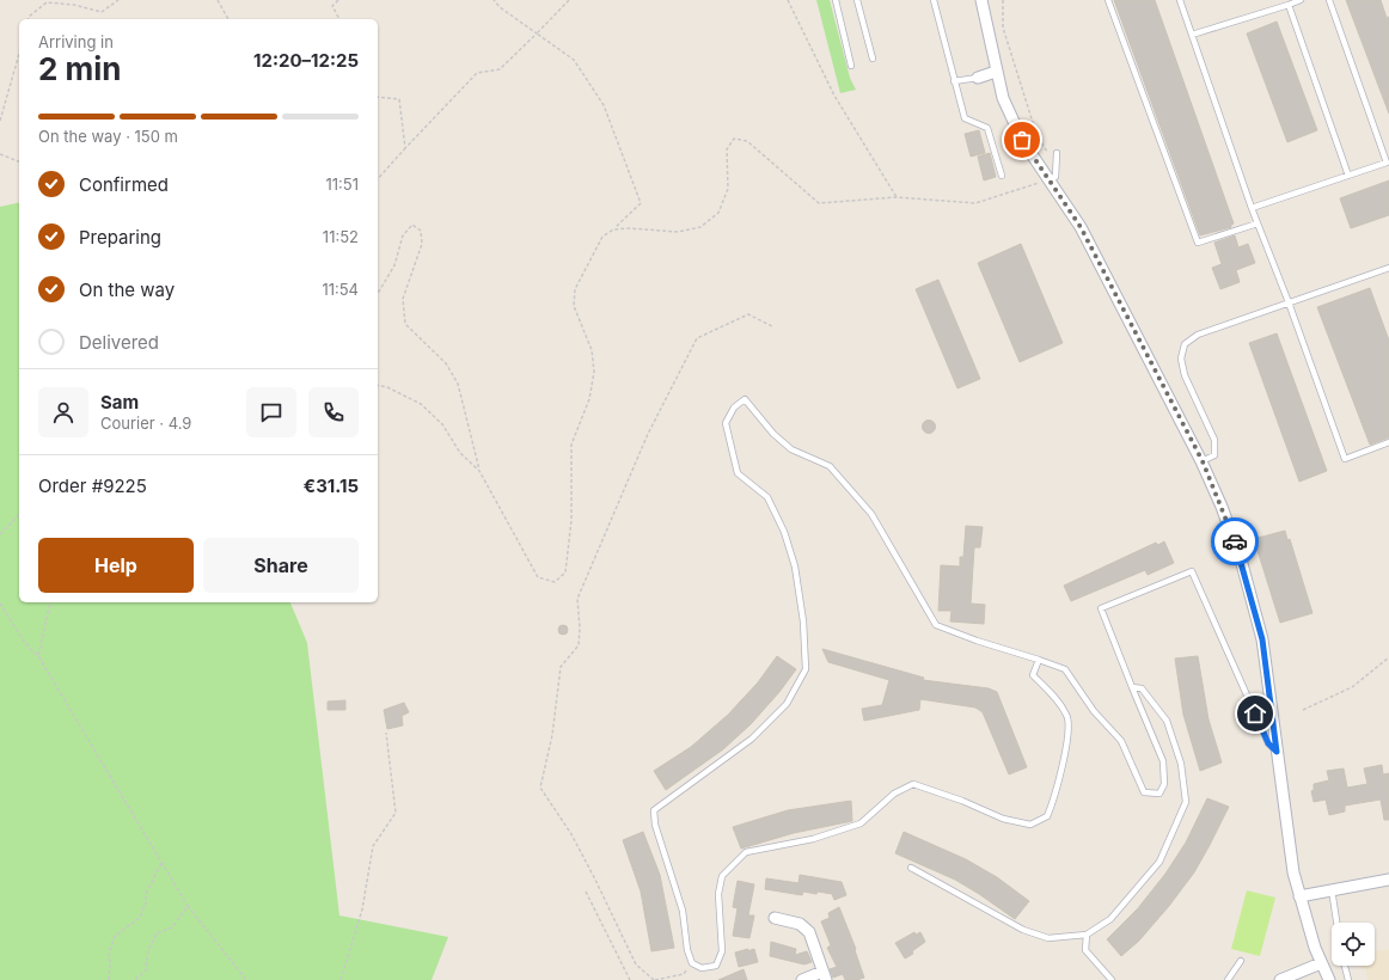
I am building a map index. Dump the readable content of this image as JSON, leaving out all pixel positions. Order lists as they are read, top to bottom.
{
  "page": {
    "heading": ["2 min", "Arriving in", "12:20–12:25"],
    "panel": [
      "Sam",
      "Courier · 4.9",
      "Order #9225",
      "€31.15"
    ],
    "bar": "On the way · 150 m",
    "list": [
      ["Confirmed", "11:51"],
      ["Preparing", "11:52"],
      ["On the way", "11:54"],
      "Delivered"
    ],
    "buttons": ["Help", "Share"]
  }
}
